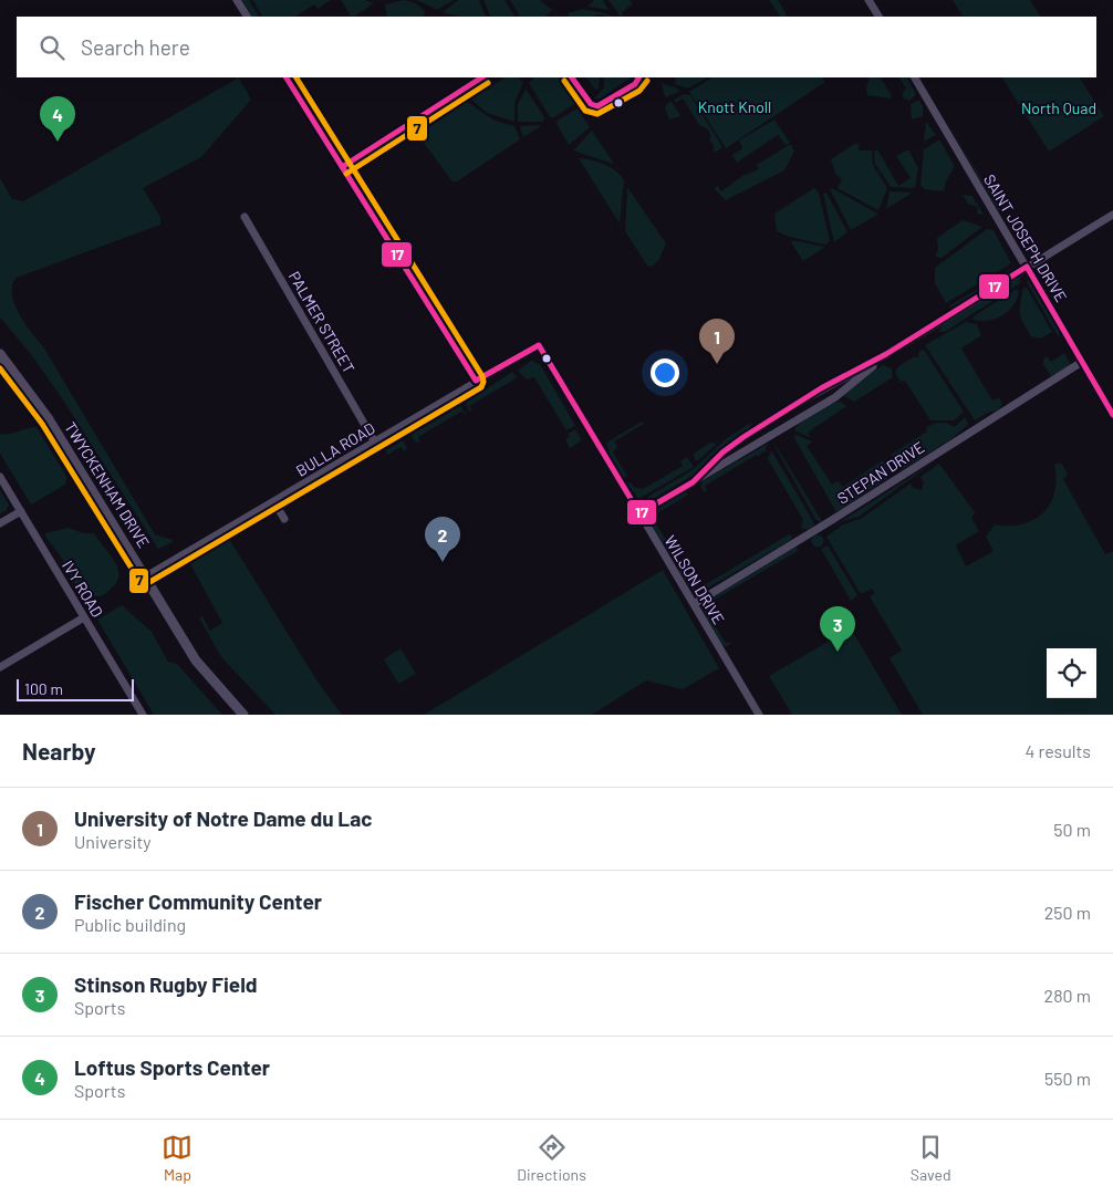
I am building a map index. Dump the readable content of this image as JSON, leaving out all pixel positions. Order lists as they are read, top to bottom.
{
  "streets": {
    "street": [
      "SAINT JOSEPH DRIVE",
      "PALMER STREET",
      "BULLA ROAD",
      "STEPAN DRIVE",
      "TWYCKENHAM DRIVE",
      "WILSON DRIVE",
      "IVY ROAD"
    ]
  },
  "crossings": [
    ["SAINT JOSEPH DRIVE", "STEPAN DRIVE"],
    ["PALMER STREET", "BULLA ROAD"],
    ["BULLA ROAD", "TWYCKENHAM DRIVE"],
    ["BULLA ROAD", "WILSON DRIVE"],
    ["STEPAN DRIVE", "WILSON DRIVE"]
  ],
  "parks": ["Knott Knoll", "North Quad"],
  "lines": ["transit line 17", "transit line 7"],
  "scale_bar": "100 m",
  "page": {
    "search": "Search here",
    "pins": [
      "4",
      "1",
      "2",
      "3"
    ],
    "scale": "100 m",
    "heading": ["Nearby", "4 results"],
    "list": [
      {
        "mark": "1",
        "name": "University of Notre Dame du Lac",
        "note": "University",
        "value": "50 m"
      },
      {
        "mark": "2",
        "name": "Fischer Community Center",
        "note": "Public building",
        "value": "250 m"
      },
      {
        "mark": "3",
        "name": "Stinson Rugby Field",
        "note": "Sports",
        "value": "280 m"
      },
      {
        "mark": "4",
        "name": "Loftus Sports Center",
        "note": "Sports",
        "value": "550 m"
      }
    ],
    "nav": ["Map", "Directions", "Saved"]
  }
}
